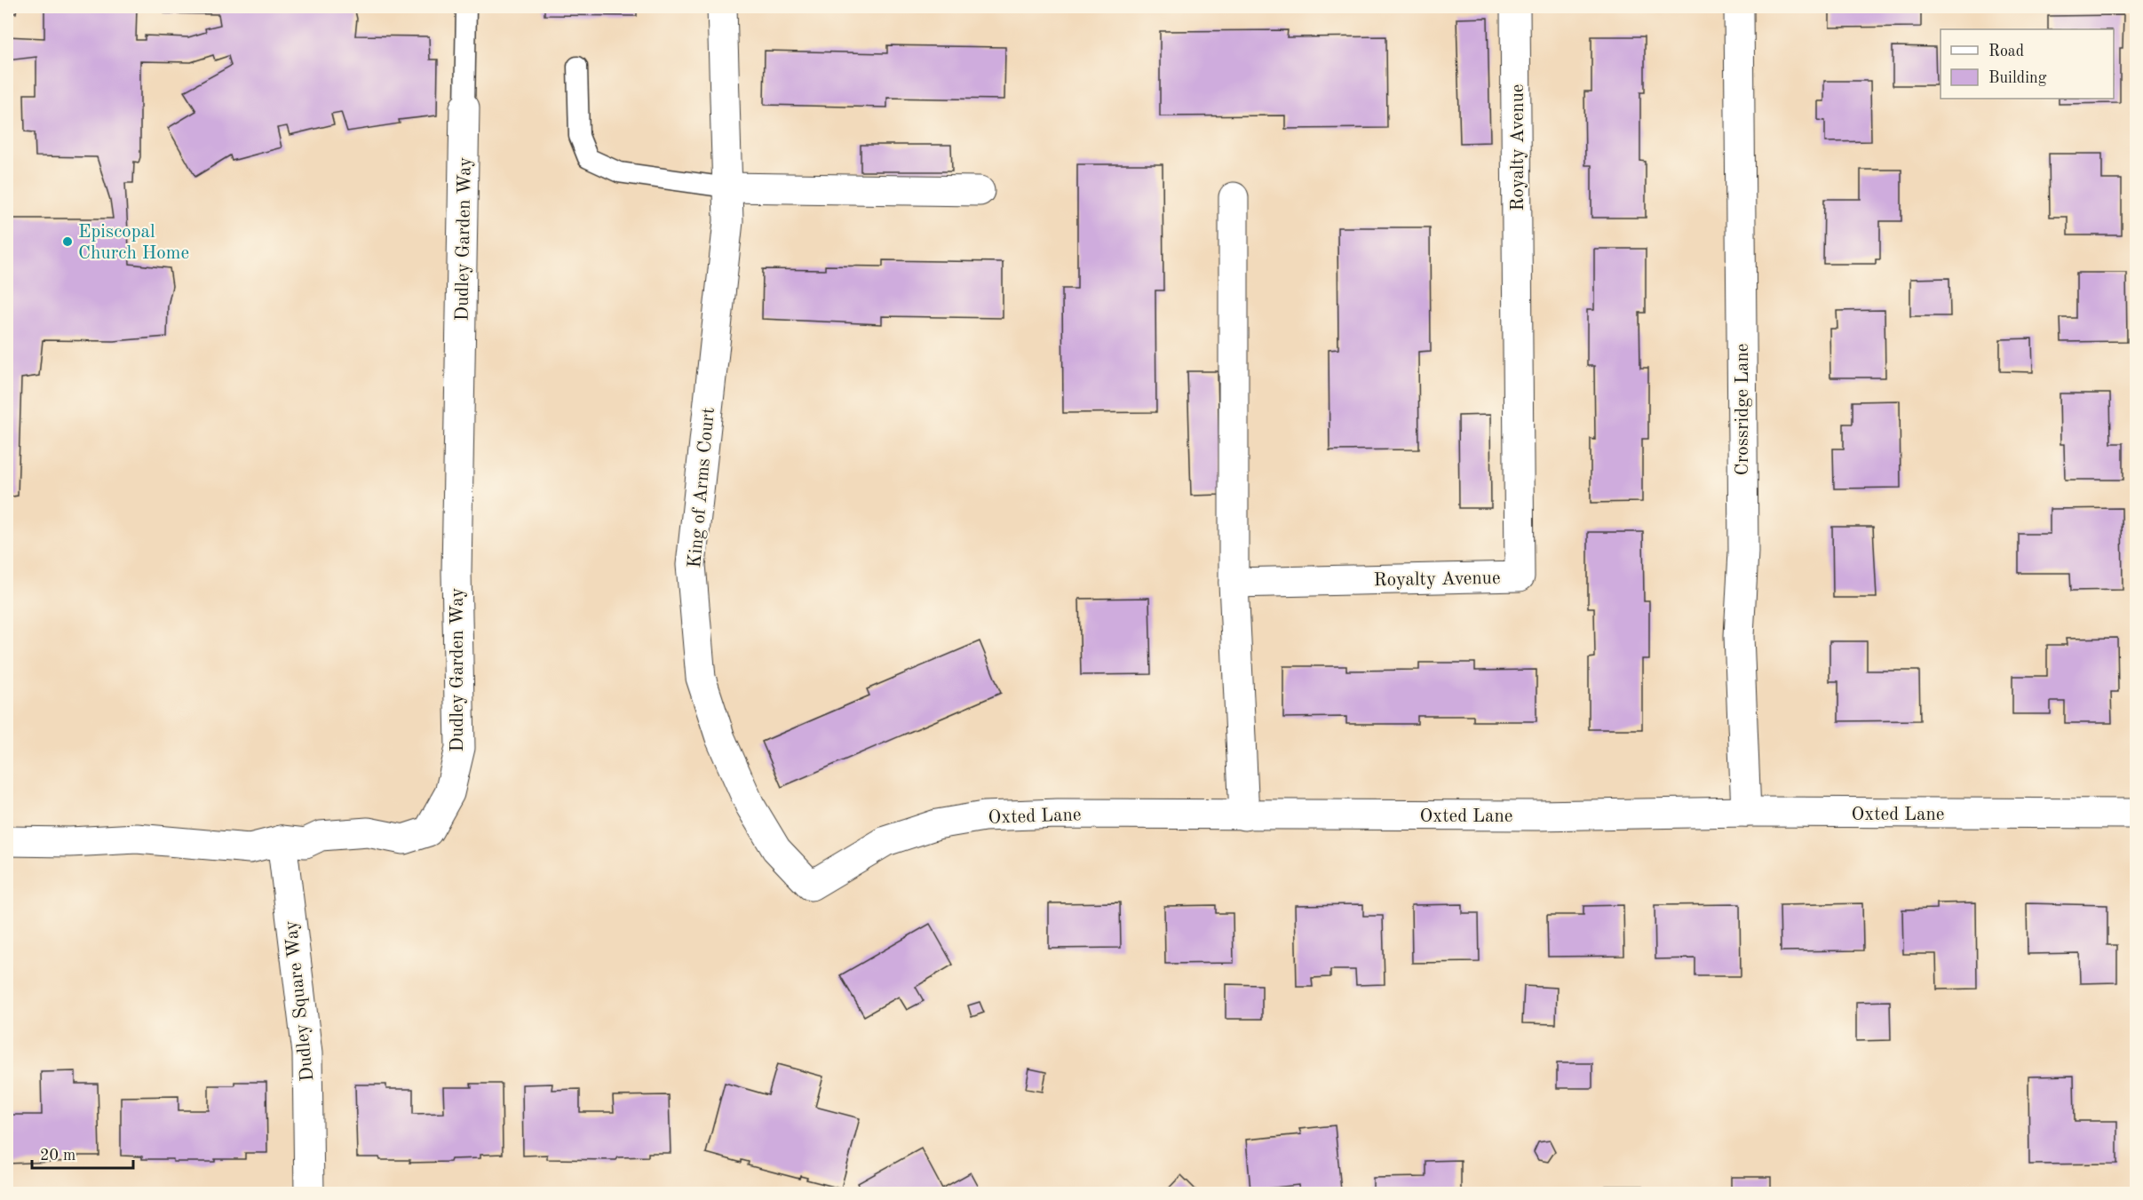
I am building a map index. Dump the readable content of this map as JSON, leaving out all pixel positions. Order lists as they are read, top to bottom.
{
  "streets": {
    "street": [
      "Royalty Avenue",
      "Dudley Garden Way",
      "Crossridge Lane",
      "King of Arms Court",
      "Oxted Lane",
      "Dudley Square Way"
    ]
  },
  "crossings": [
    ["Dudley Garden Way", "Dudley Square Way"],
    ["Crossridge Lane", "Oxted Lane"],
    ["King of Arms Court", "Oxted Lane"]
  ],
  "places": ["Episcopal Church Home"],
  "legend": ["Road", "Building"],
  "scale_bar": "20 m"
}
